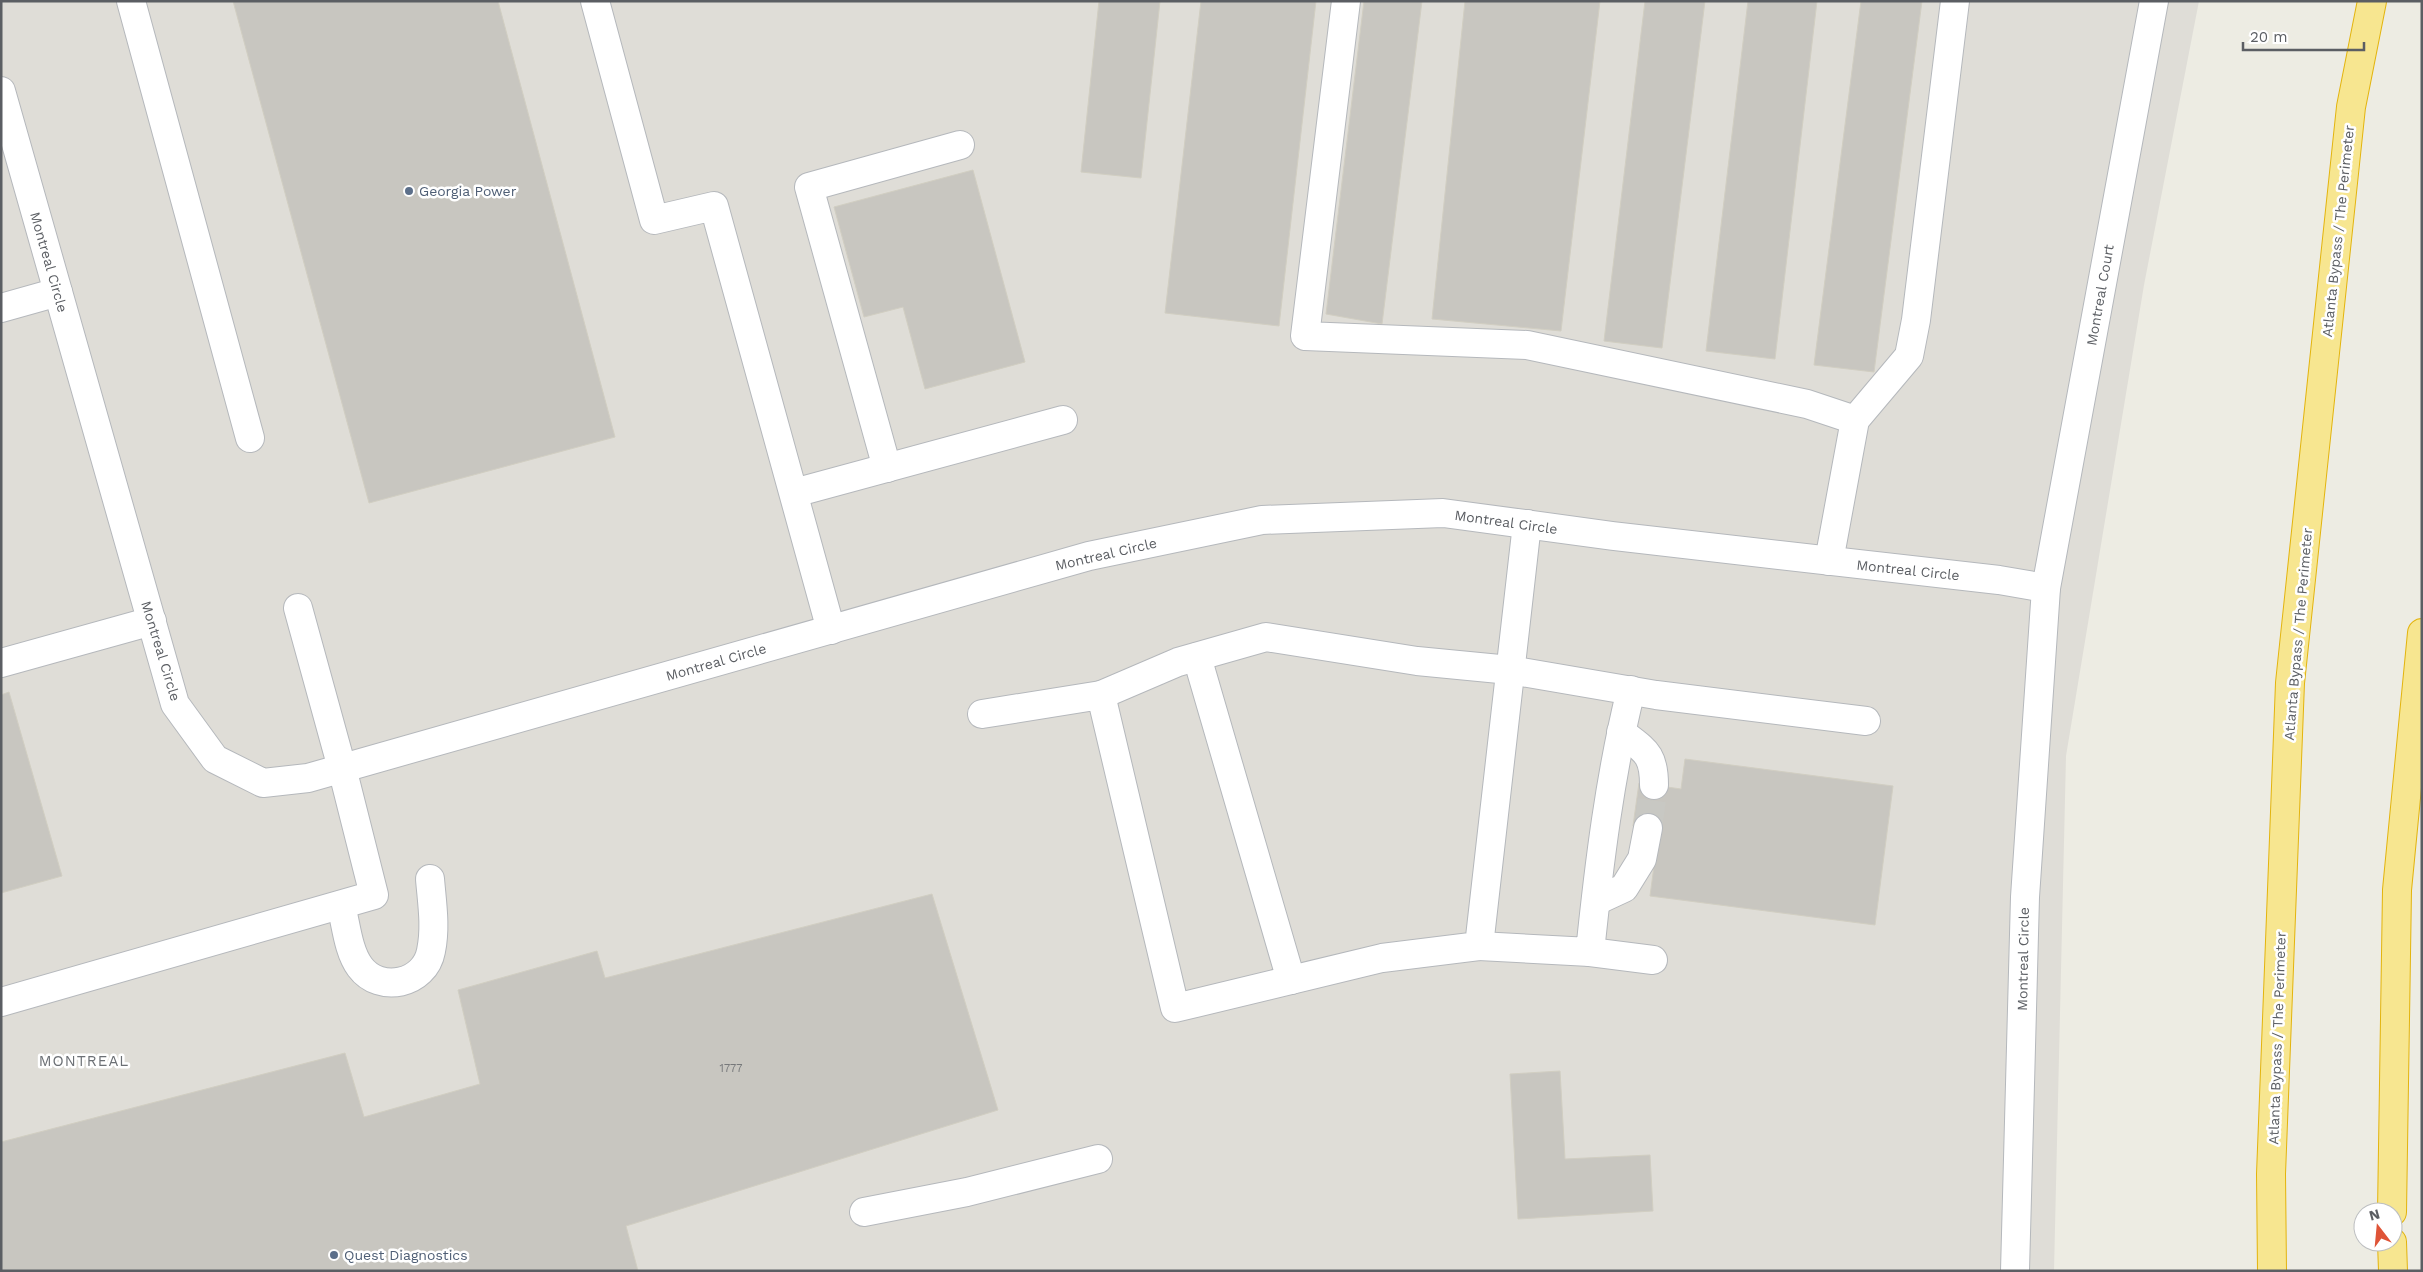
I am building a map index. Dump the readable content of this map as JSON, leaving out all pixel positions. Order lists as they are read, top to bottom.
{
  "streets": {
    "highway": ["Atlanta Bypass / The Perimeter"],
    "street": ["Montreal Circle", "Montreal Court"]
  },
  "crossings": [
    ["Montreal Circle", "Montreal Court"]
  ],
  "districts": ["MONTREAL"],
  "places": ["Georgia Power", "Quest Diagnostics"],
  "house_numbers": ["1777"],
  "scale_bar": "20 m",
  "north": "top"
}
